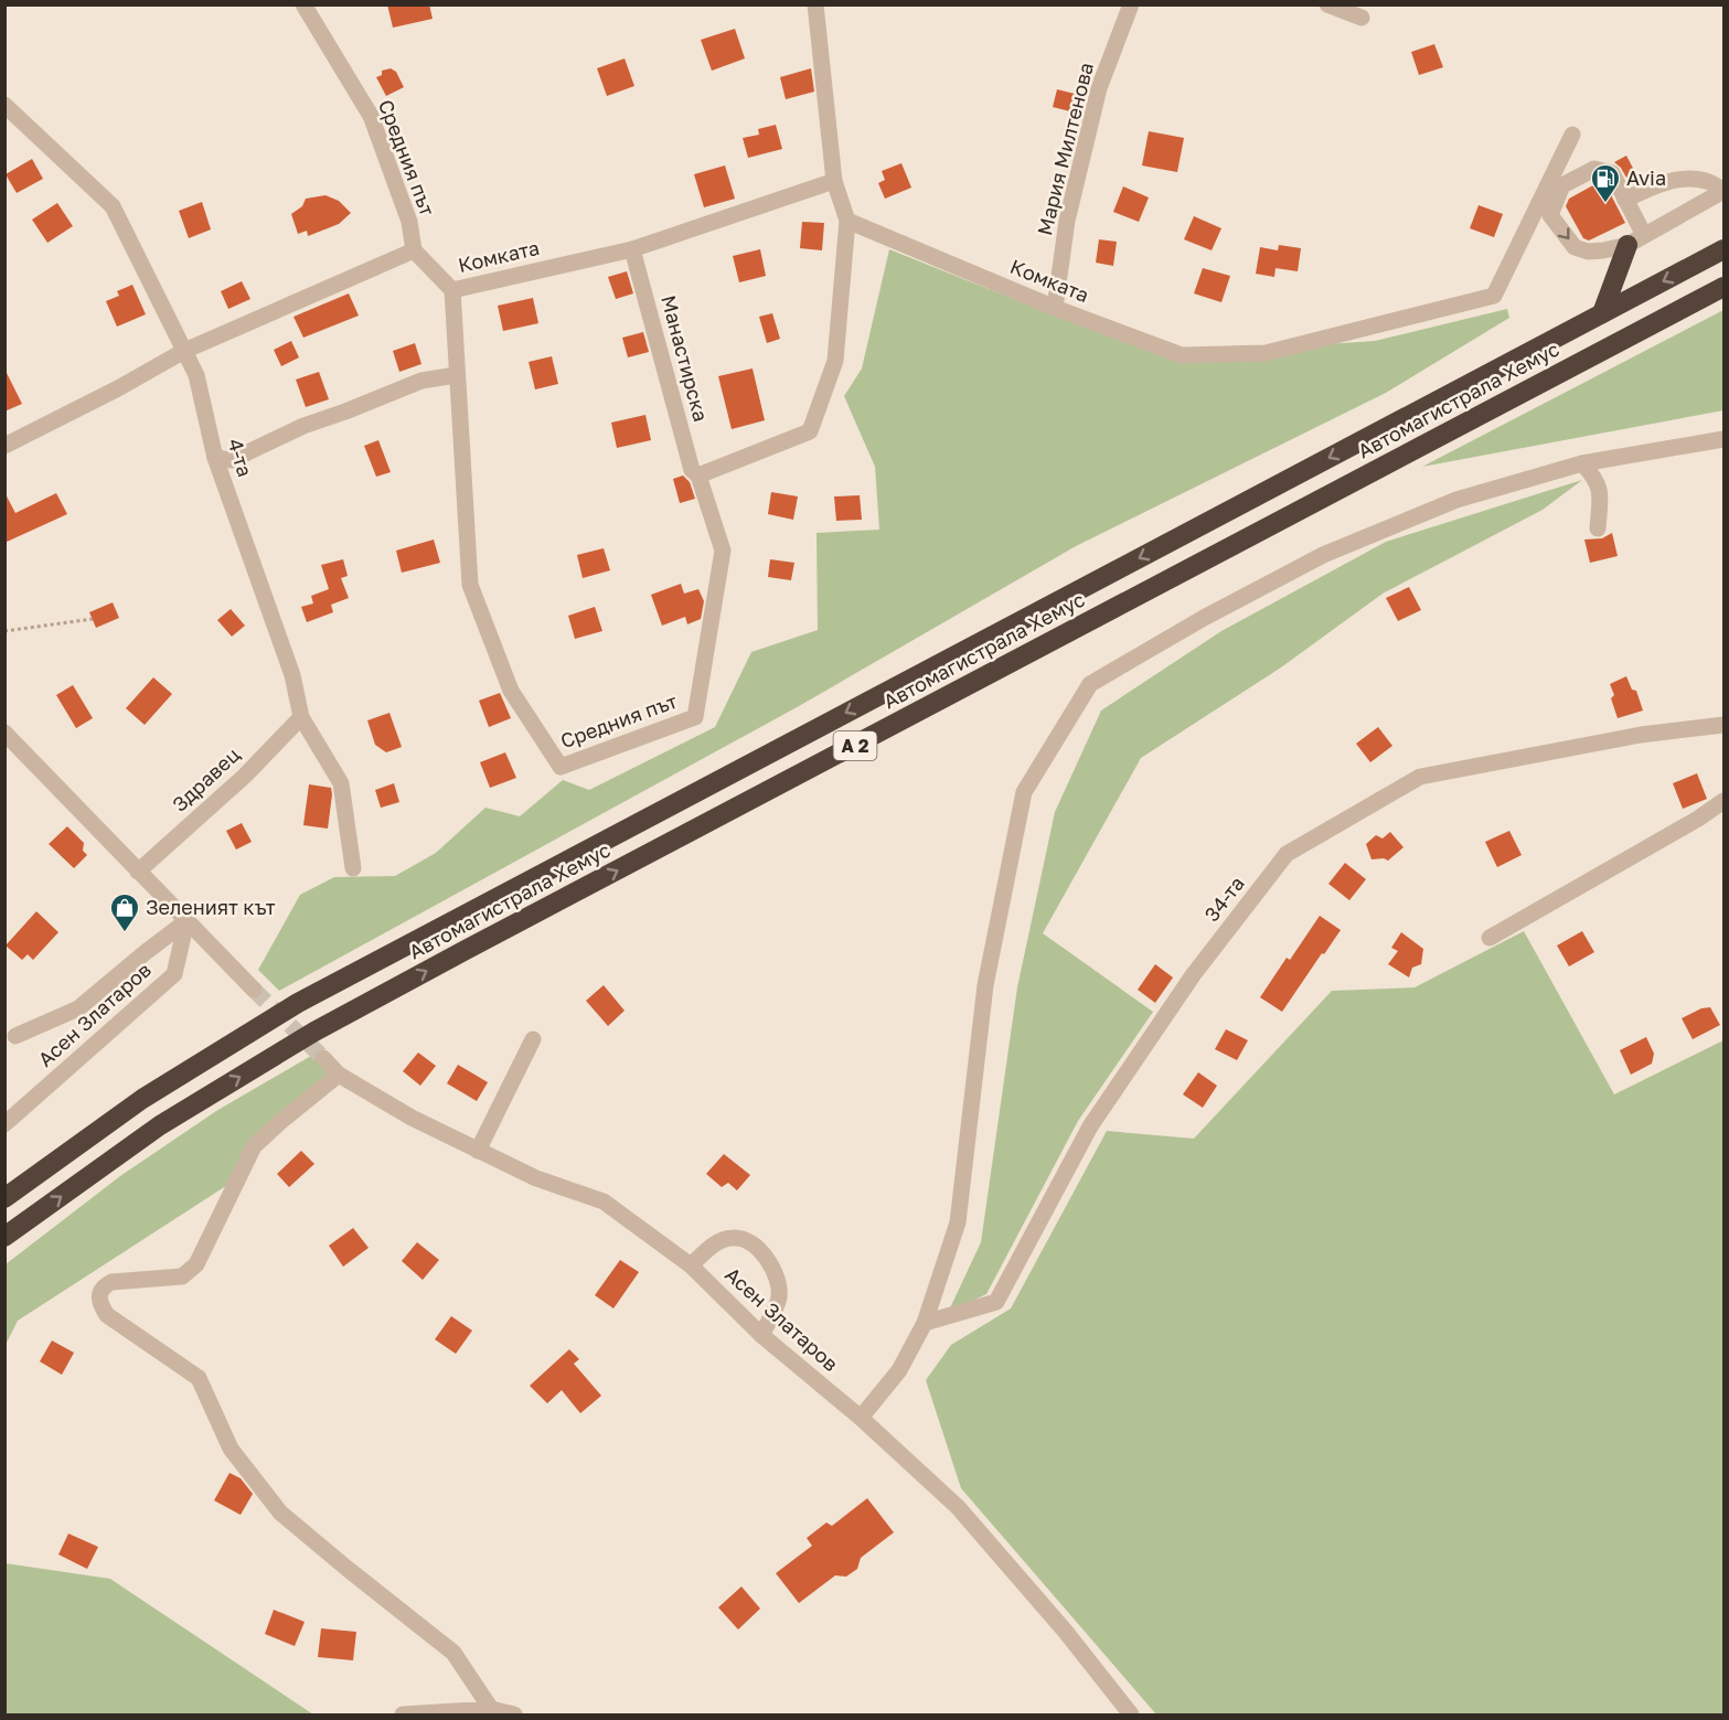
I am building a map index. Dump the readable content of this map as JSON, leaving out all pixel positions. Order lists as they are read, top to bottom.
{
  "streets": {
    "highway": ["Автомагистрала Хемус", "A 2"],
    "street": [
      "Мария Милтенова",
      "Средния път",
      "Комката",
      "Манастирска",
      "4-та",
      "Здравец",
      "34-та",
      "Асен Златаров"
    ]
  },
  "crossings": [
    ["Мария Милтенова", "Комката"],
    ["Средния път", "Комката"],
    ["Средния път", "Манастирска"],
    ["Комката", "Манастирска"],
    ["4-та", "Здравец"]
  ],
  "places": {
    "fuel station": ["Avia"],
    "shop": ["Зеленият кът"]
  }
}
